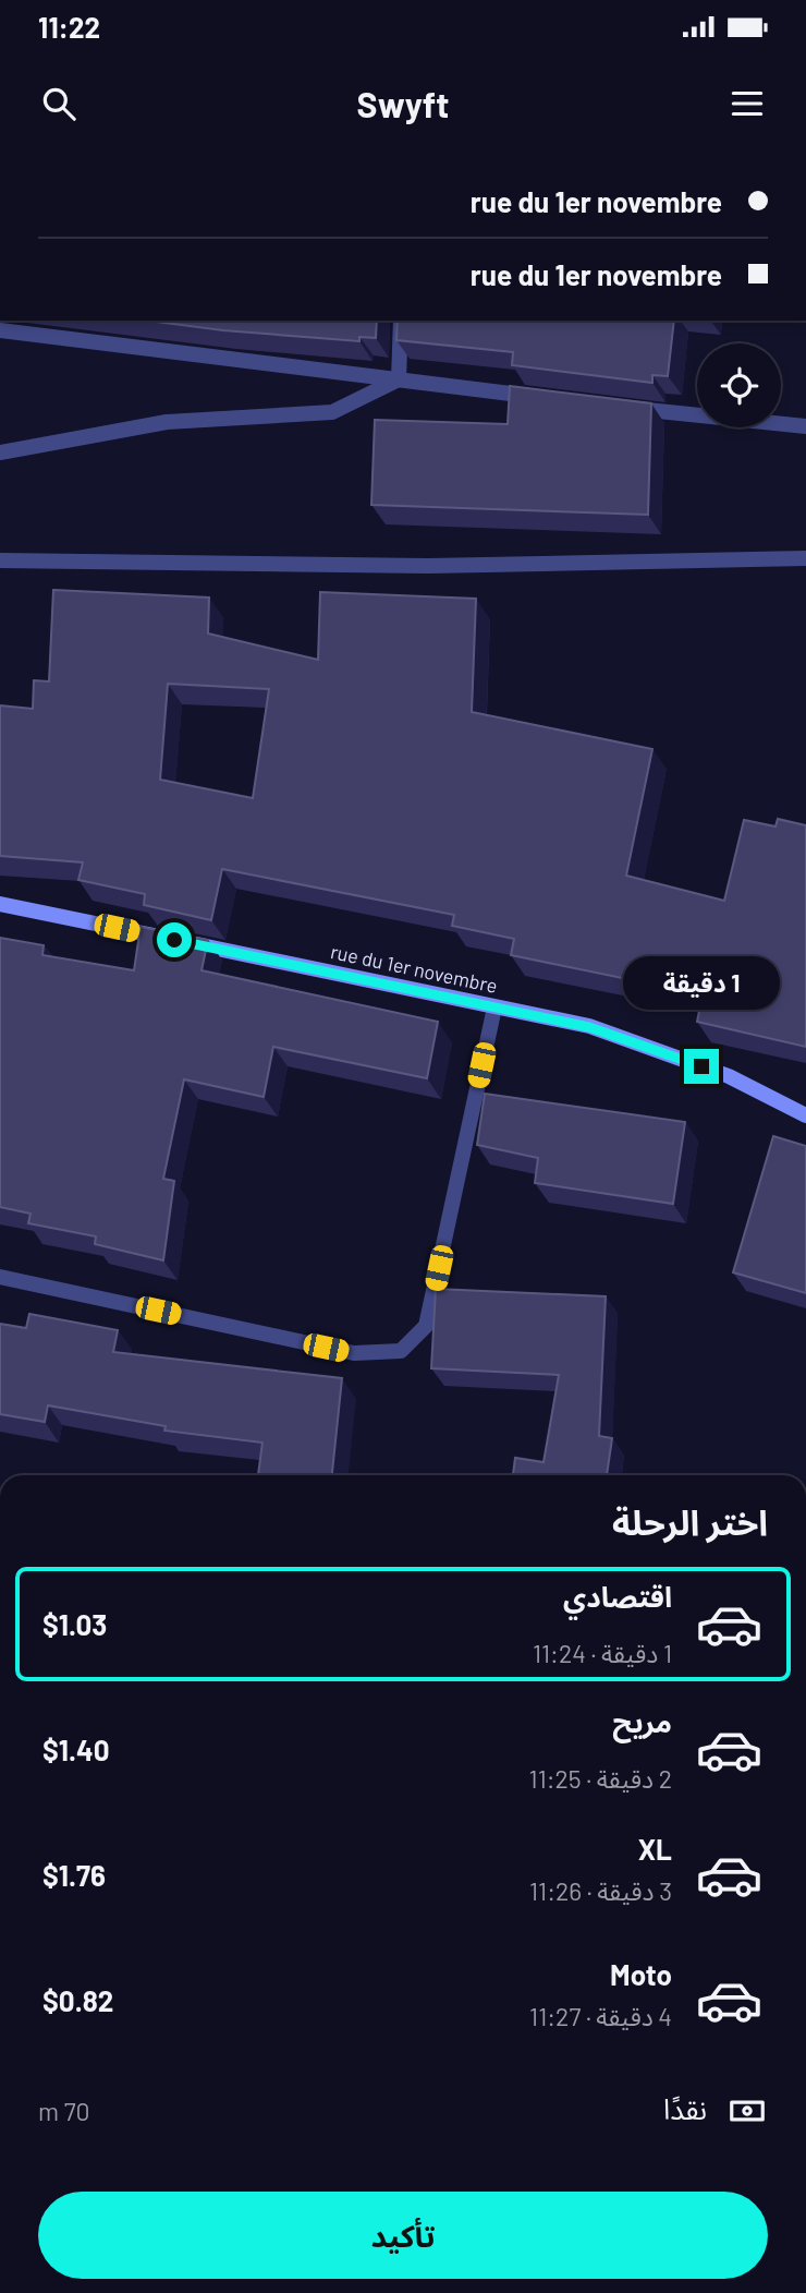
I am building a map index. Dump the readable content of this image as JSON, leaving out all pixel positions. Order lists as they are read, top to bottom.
{
  "streets": {
    "main road": ["rue du 1er novembre"]
  },
  "page": {
    "status": "11:22",
    "header": "Swyft",
    "banner": ["rue du 1er novembre", "rue du 1er novembre"],
    "bubble": "1 دقيقة",
    "heading": "اختر الرحلة",
    "list": [
      {
        "name": "اقتصادي",
        "note": "1 دقيقة · 11:24",
        "value": "$1.03"
      },
      {
        "name": "مريح",
        "note": "2 دقيقة · 11:25",
        "value": "$1.40"
      },
      {
        "name": "XL",
        "note": "3 دقيقة · 11:26",
        "value": "$1.76"
      },
      {
        "name": "Moto",
        "note": "4 دقيقة · 11:27",
        "value": "$0.82"
      }
    ],
    "pay": ["نقدًا", "70 m"],
    "buttons": "تأكيد"
  }
}
